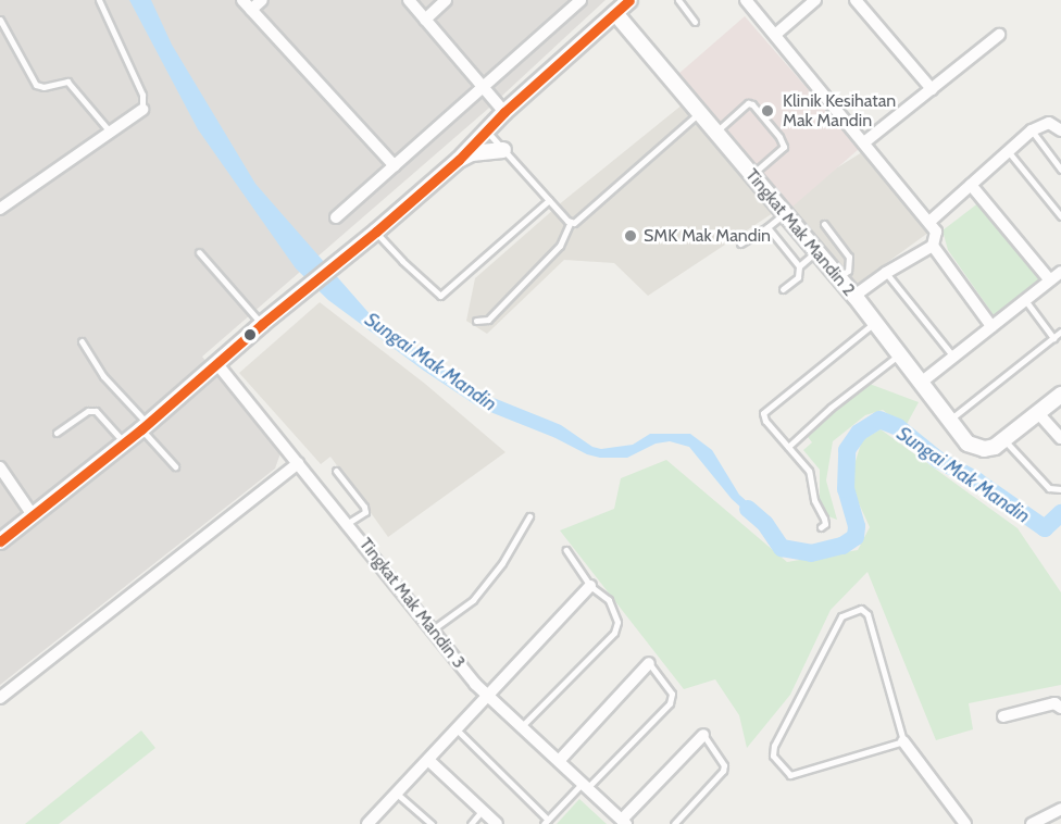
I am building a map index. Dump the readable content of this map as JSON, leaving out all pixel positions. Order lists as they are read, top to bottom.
{
  "streets": {
    "street": ["Tingkat Mak Mandin 2", "Tingkat Mak Mandin 3"]
  },
  "water": ["Sungai Mak Mandin"],
  "places": ["Klinik Kesihatan Mak Mandin", "SMK Mak Mandin"]
}
